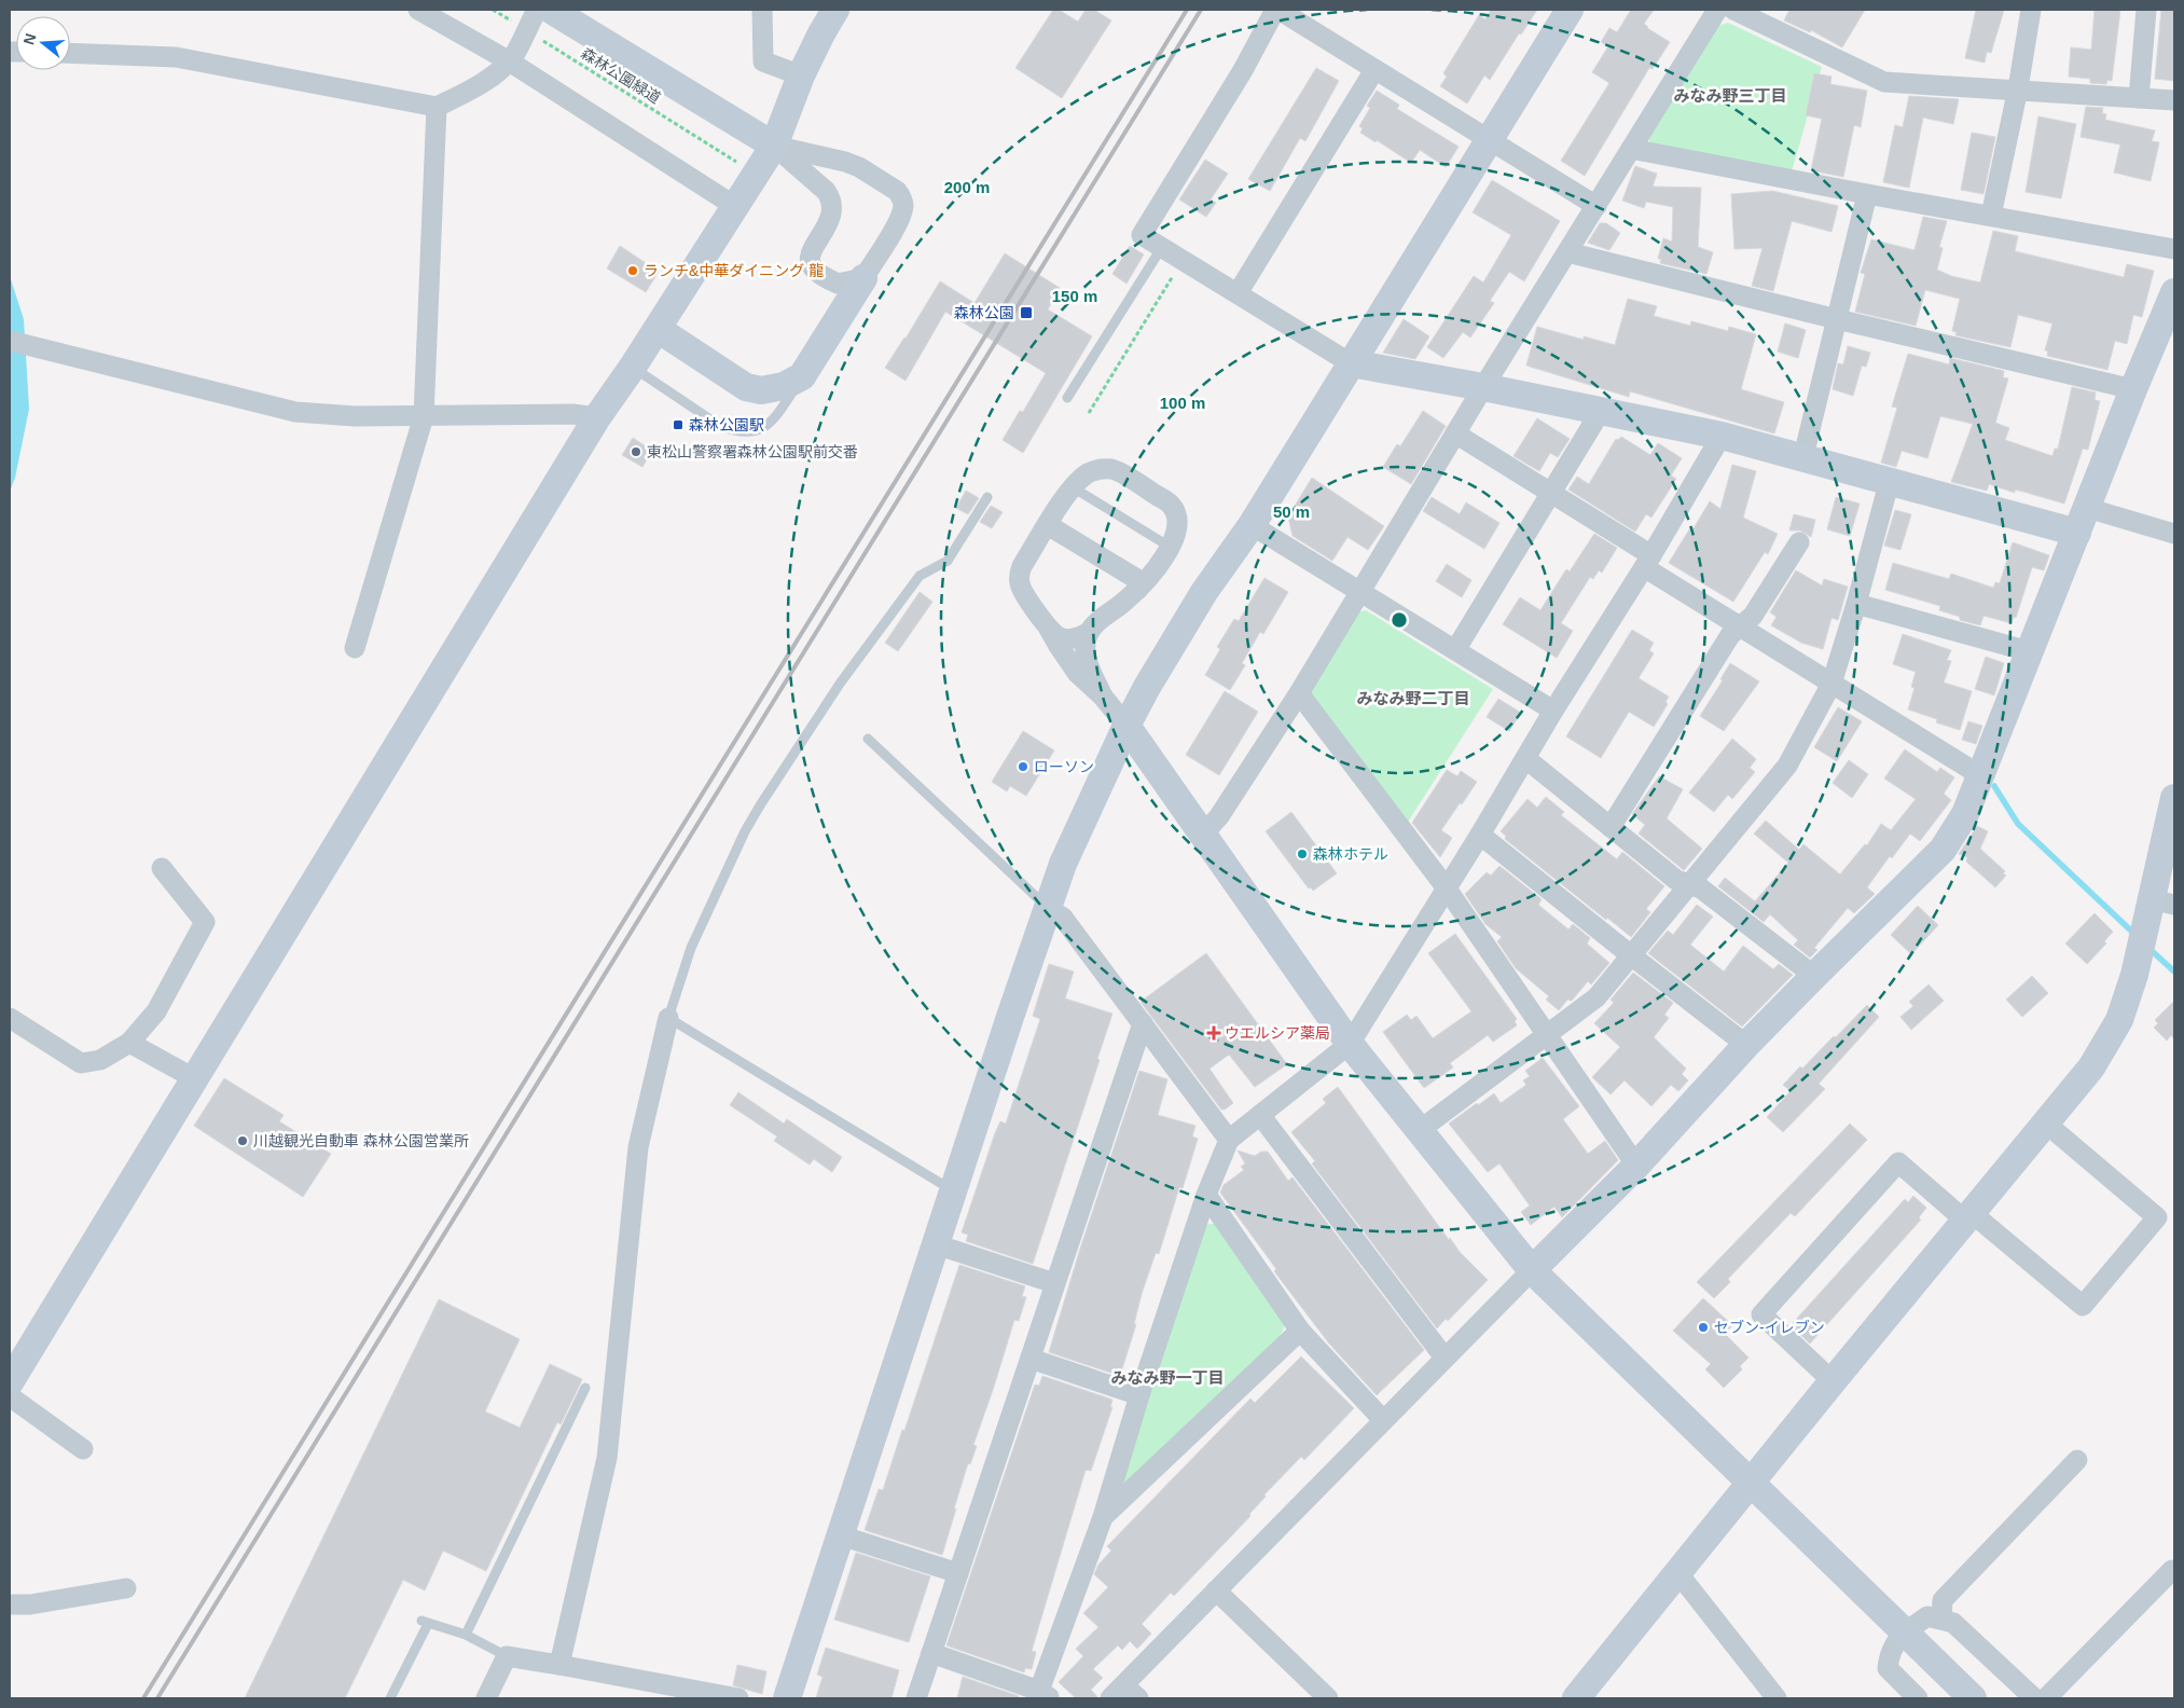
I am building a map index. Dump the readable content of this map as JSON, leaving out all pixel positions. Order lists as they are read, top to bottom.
{
  "streets": {
    "path": ["森林公園緑道"]
  },
  "districts": ["みなみ野三丁目", "みなみ野二丁目", "みなみ野一丁目"],
  "places": {
    "other": [
      "ランチ&中華ダイニング 龍",
      "東松山警察署森林公園駅前交番",
      "ローソン",
      "森林ホテル",
      "川越観光自動車 森林公園営業所",
      "セブン-イレブン"
    ],
    "transit": ["森林公園", "森林公園駅"],
    "health": ["ウエルシア薬局"]
  },
  "north": "left",
  "rings": [
    "200 m",
    "150 m",
    "100 m",
    "50 m"
  ]
}
